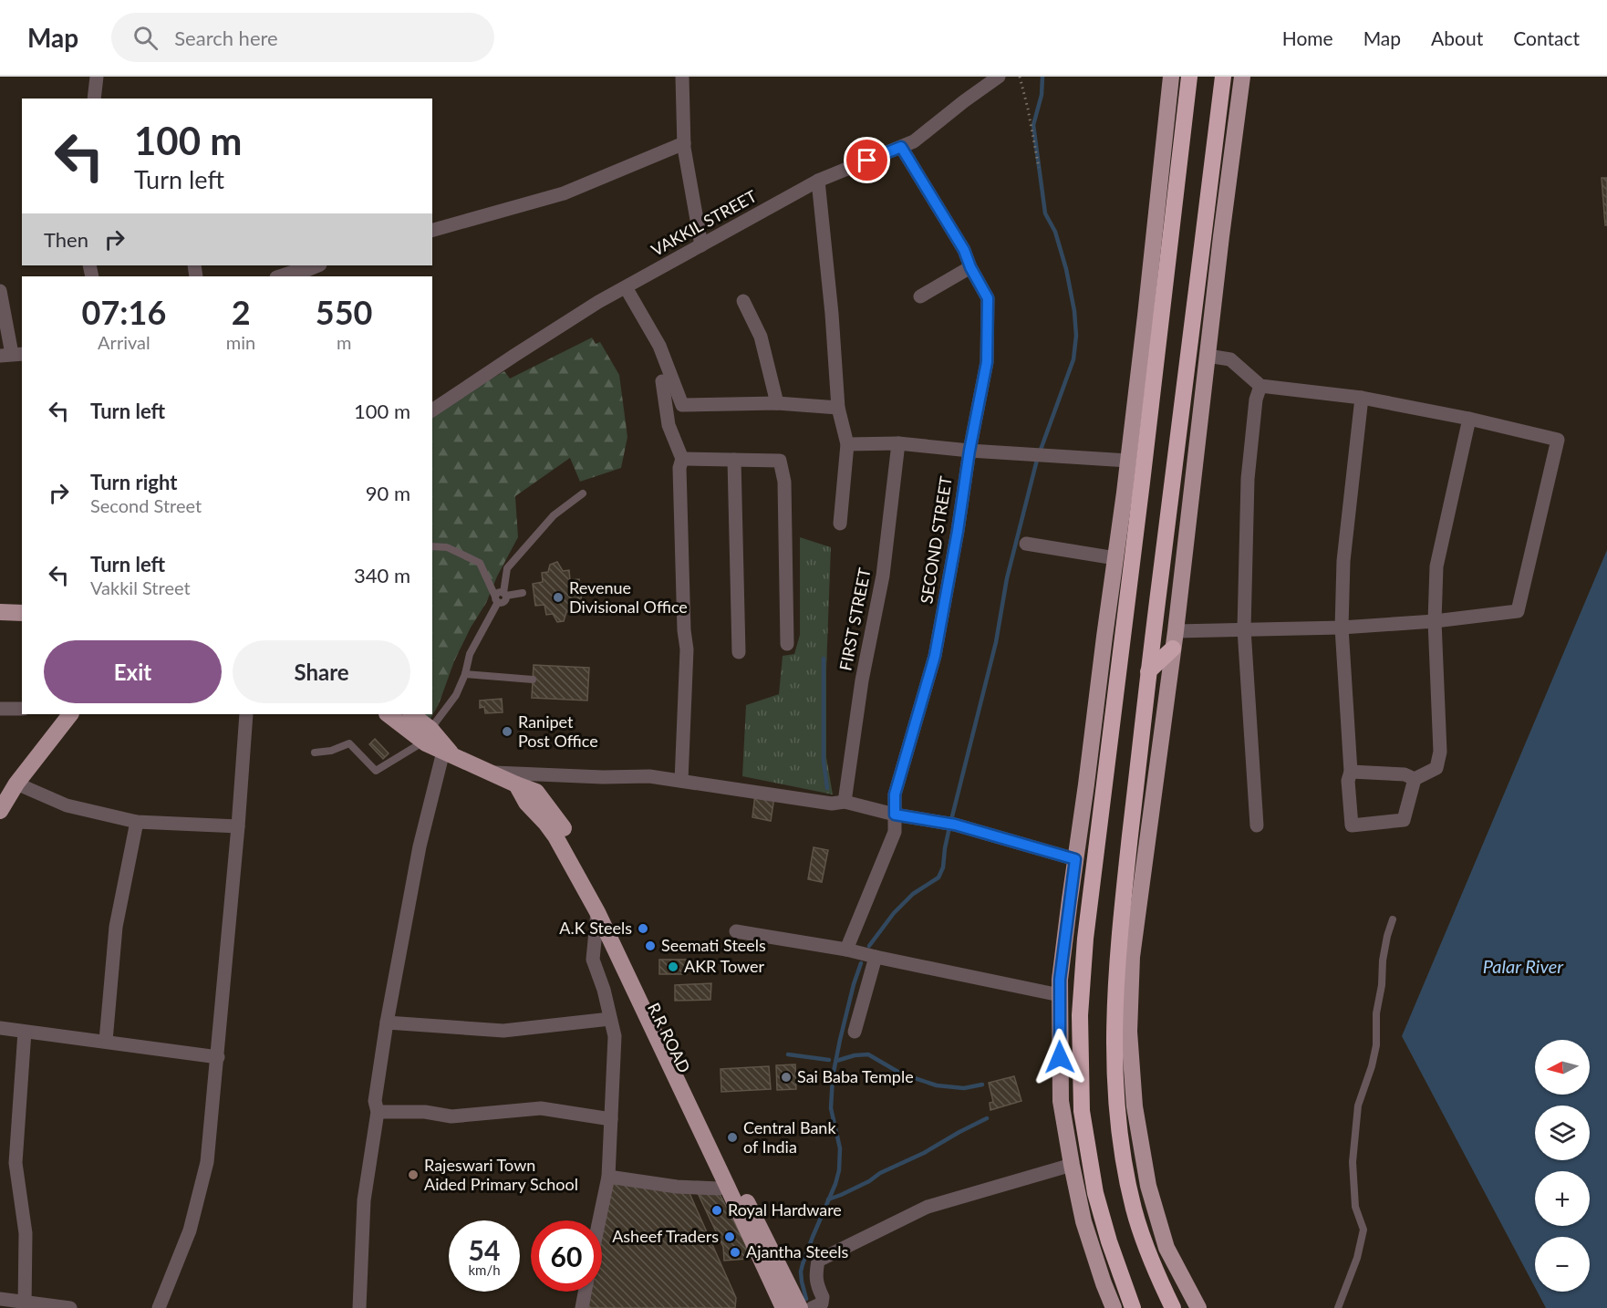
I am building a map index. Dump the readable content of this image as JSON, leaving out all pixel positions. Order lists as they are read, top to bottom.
{
  "streets": {
    "main road": ["R.R ROAD"],
    "street": ["VAKKIL STREET", "SECOND STREET", "FIRST STREET"]
  },
  "crossings": [
    ["VAKKIL STREET", "SECOND STREET"]
  ],
  "water": ["Palar River"],
  "places": [
    "Revenue Divisional Office",
    "Ranipet Post Office",
    "A.K Steels",
    "Seemati Steels",
    "AKR Tower",
    "Sai Baba Temple",
    "Central Bank of India",
    "Rajeswari Town Aided Primary School",
    "Royal Hardware",
    "Asheef Traders",
    "Ajantha Steels"
  ],
  "north": "left",
  "page": {
    "header": "Map",
    "search": "Search here",
    "nav": [
      "Home",
      "Map",
      "About",
      "Contact"
    ],
    "turn": ["100 m", "Turn left"],
    "then": "Then",
    "eta": [
      "07:16",
      "Arrival",
      "2",
      "min",
      "550",
      "m"
    ],
    "list": [
      {
        "name": "Turn left",
        "value": "100 m"
      },
      {
        "name": "Turn right",
        "note": "Second Street",
        "value": "90 m"
      },
      {
        "name": "Turn left",
        "note": "Vakkil Street",
        "value": "340 m"
      }
    ],
    "buttons": ["Exit", "Share"],
    "map_buttons": ["+", "−"],
    "speed": "54 km/h",
    "limit": "60"
  }
}
